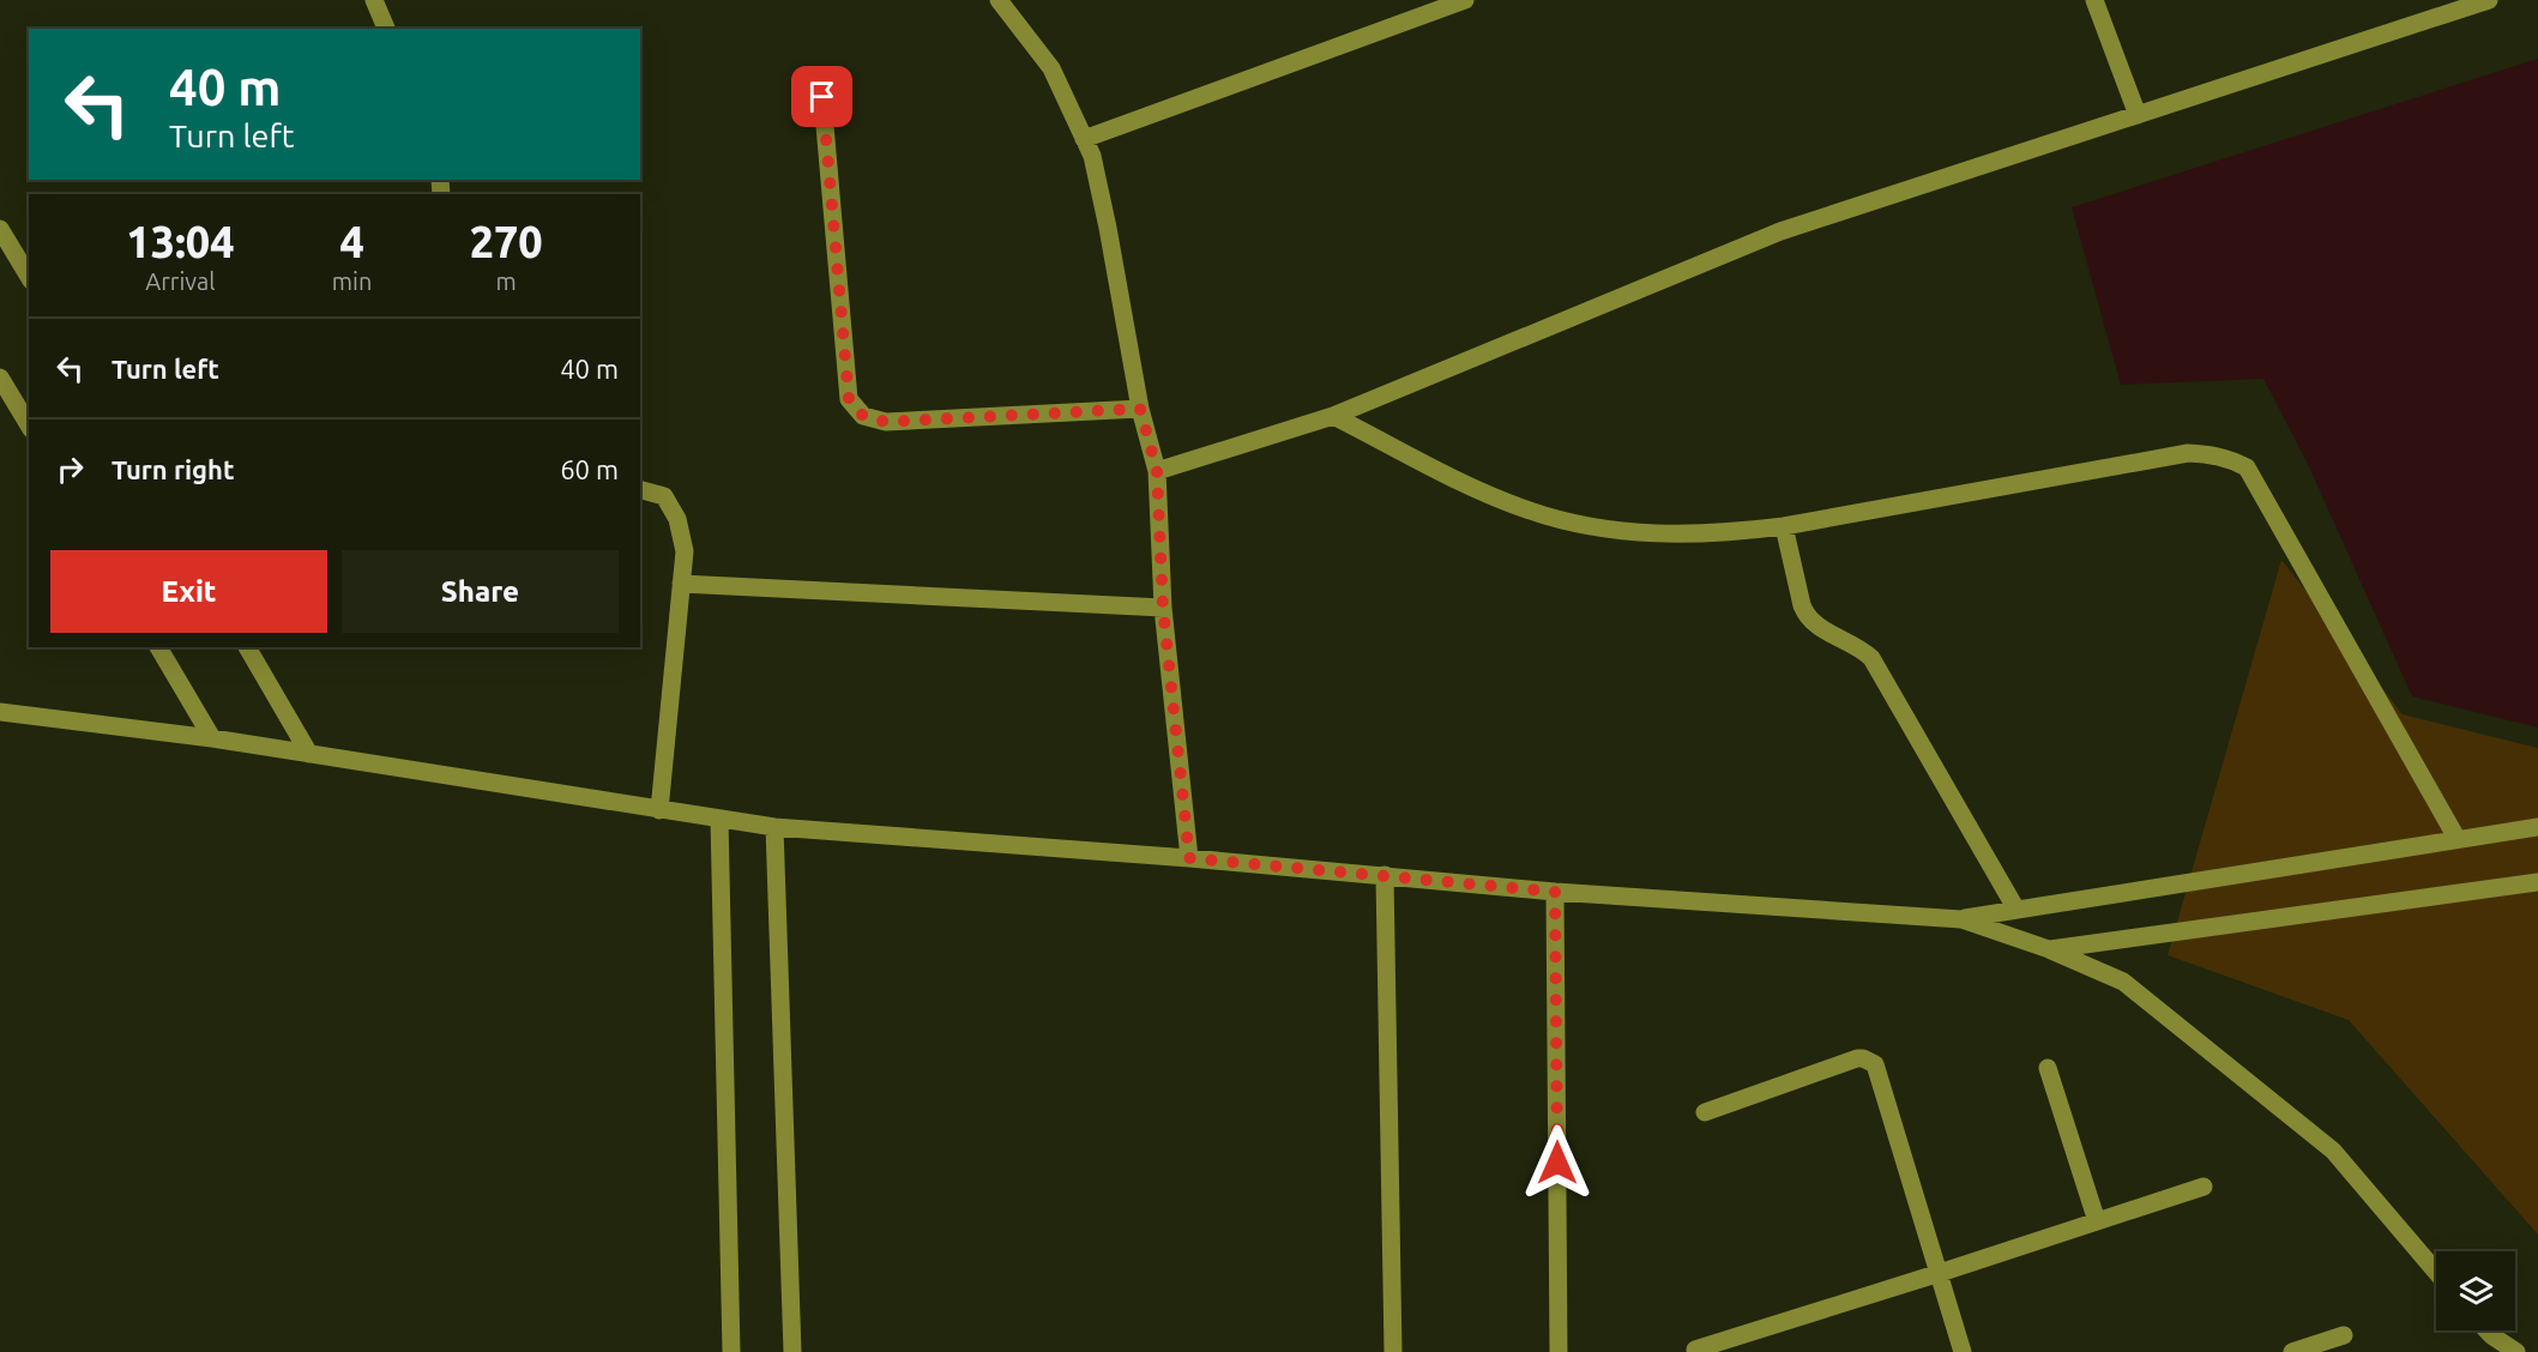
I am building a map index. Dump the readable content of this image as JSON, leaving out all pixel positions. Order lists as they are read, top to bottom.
{
  "page": {
    "turn": ["40 m", "Turn left"],
    "eta": [
      "13:04",
      "Arrival",
      "4",
      "min",
      "270",
      "m"
    ],
    "list": [
      {
        "name": "Turn left",
        "value": "40 m"
      },
      {
        "name": "Turn right",
        "value": "60 m"
      }
    ],
    "buttons": ["Exit", "Share"]
  }
}
